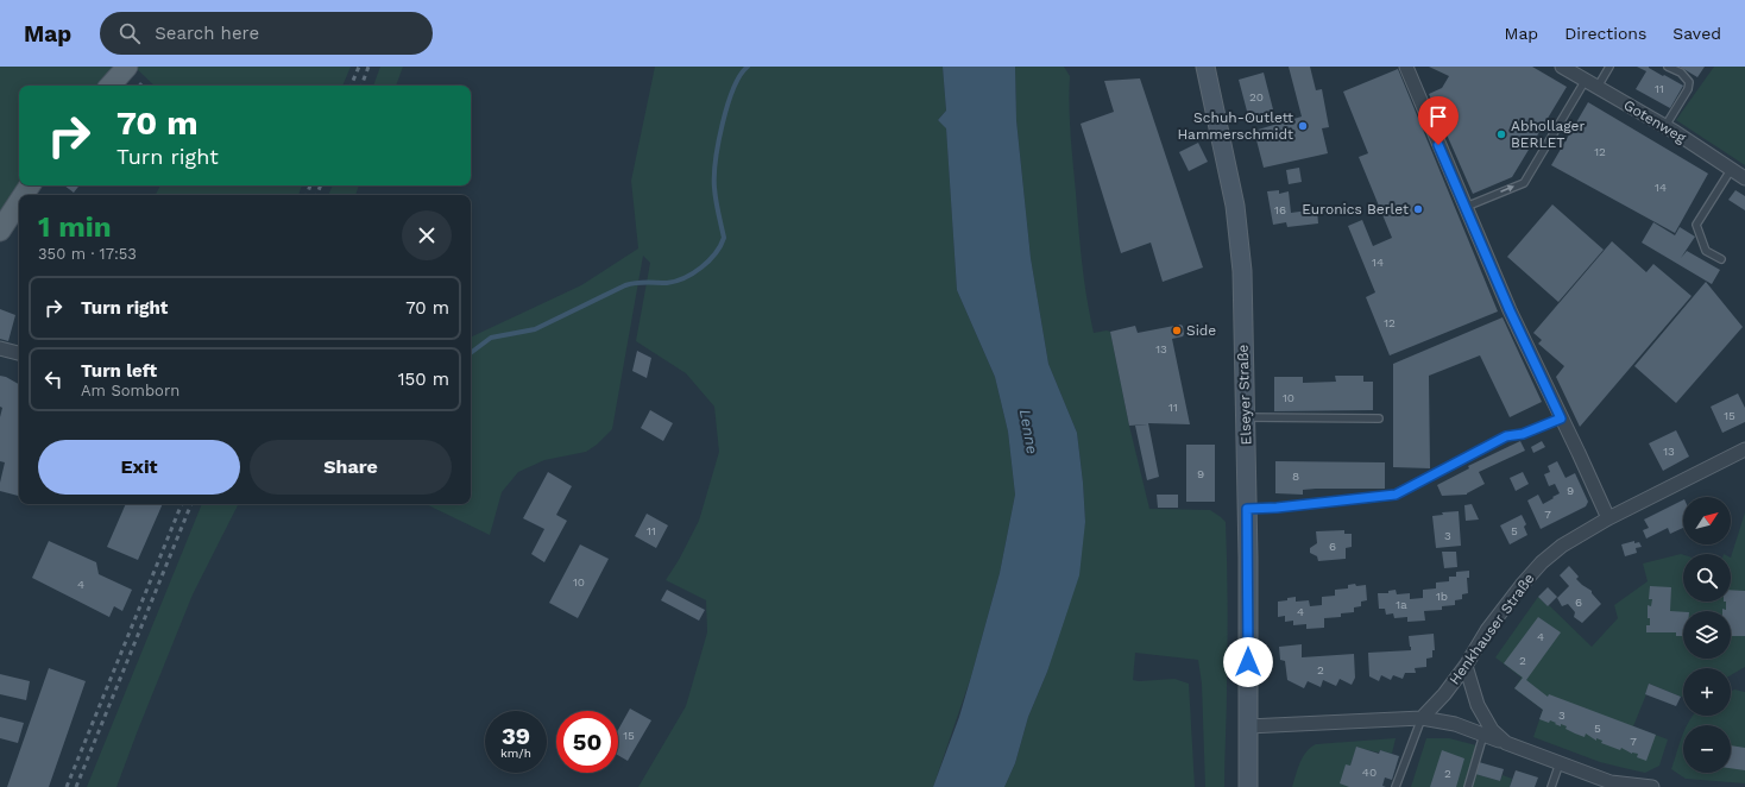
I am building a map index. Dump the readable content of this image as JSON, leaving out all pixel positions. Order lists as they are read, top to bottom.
{
  "streets": {
    "main road": ["Elseyer Straße"],
    "street": ["Gotenweg", "Henkhauser Straße"]
  },
  "water": ["Lenne"],
  "places": [
    "Schuh-Outlett Hammerschmidt",
    "Abhollager BERLET",
    "Euronics Berlet",
    "Side"
  ],
  "house_numbers": [
    "11",
    "20",
    "12",
    "14",
    "16",
    "14",
    "12",
    "13",
    "10",
    "11",
    "15",
    "13",
    "9",
    "8",
    "9",
    "7",
    "11",
    "5",
    "3",
    "6",
    "10",
    "4",
    "1b",
    "6",
    "1a",
    "4",
    "4",
    "2",
    "2",
    "3",
    "5",
    "15",
    "7",
    "40",
    "2"
  ],
  "north": "top right",
  "page": {
    "header": "Map",
    "search": "Search here",
    "nav": ["Map", "Directions", "Saved"],
    "turn": ["70 m", "Turn right"],
    "heading": ["1 min", "350 m · 17:53"],
    "list": [
      {
        "name": "Turn right",
        "value": "70 m"
      },
      {
        "name": "Turn left",
        "note": "Am Somborn",
        "value": "150 m"
      }
    ],
    "buttons": ["Exit", "Share"],
    "map_buttons": ["+", "−"],
    "speed": "39 km/h",
    "limit": "50"
  }
}
